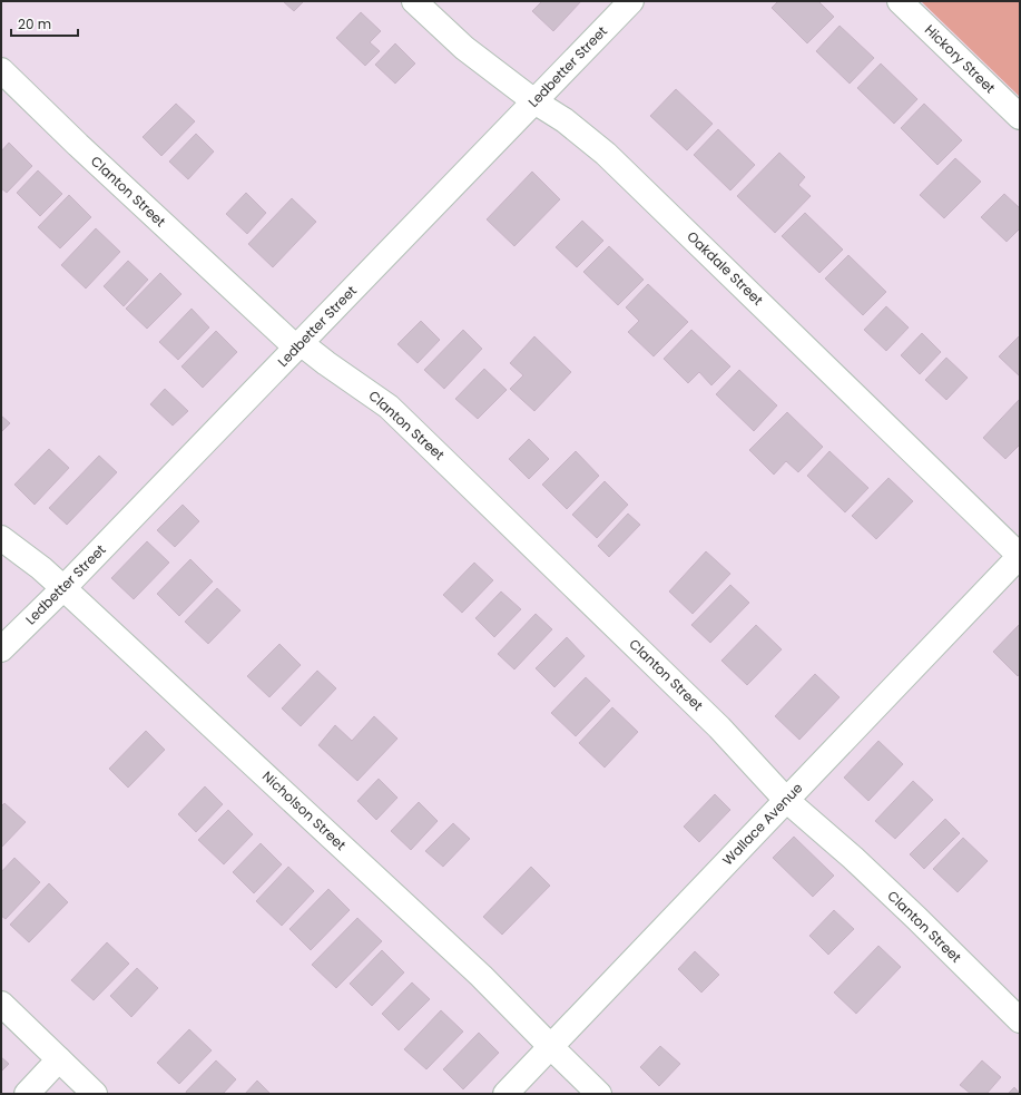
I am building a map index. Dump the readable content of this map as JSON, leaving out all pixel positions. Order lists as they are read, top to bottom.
{
  "streets": {
    "street": [
      "Hickory Street",
      "Ledbetter Street",
      "Clanton Street",
      "Oakdale Street",
      "Nicholson Street",
      "Wallace Avenue"
    ]
  },
  "crossings": [
    ["Ledbetter Street", "Clanton Street"],
    ["Ledbetter Street", "Oakdale Street"],
    ["Ledbetter Street", "Nicholson Street"],
    ["Clanton Street", "Wallace Avenue"],
    ["Oakdale Street", "Wallace Avenue"],
    ["Nicholson Street", "Wallace Avenue"]
  ],
  "scale_bar": "20 m"
}
